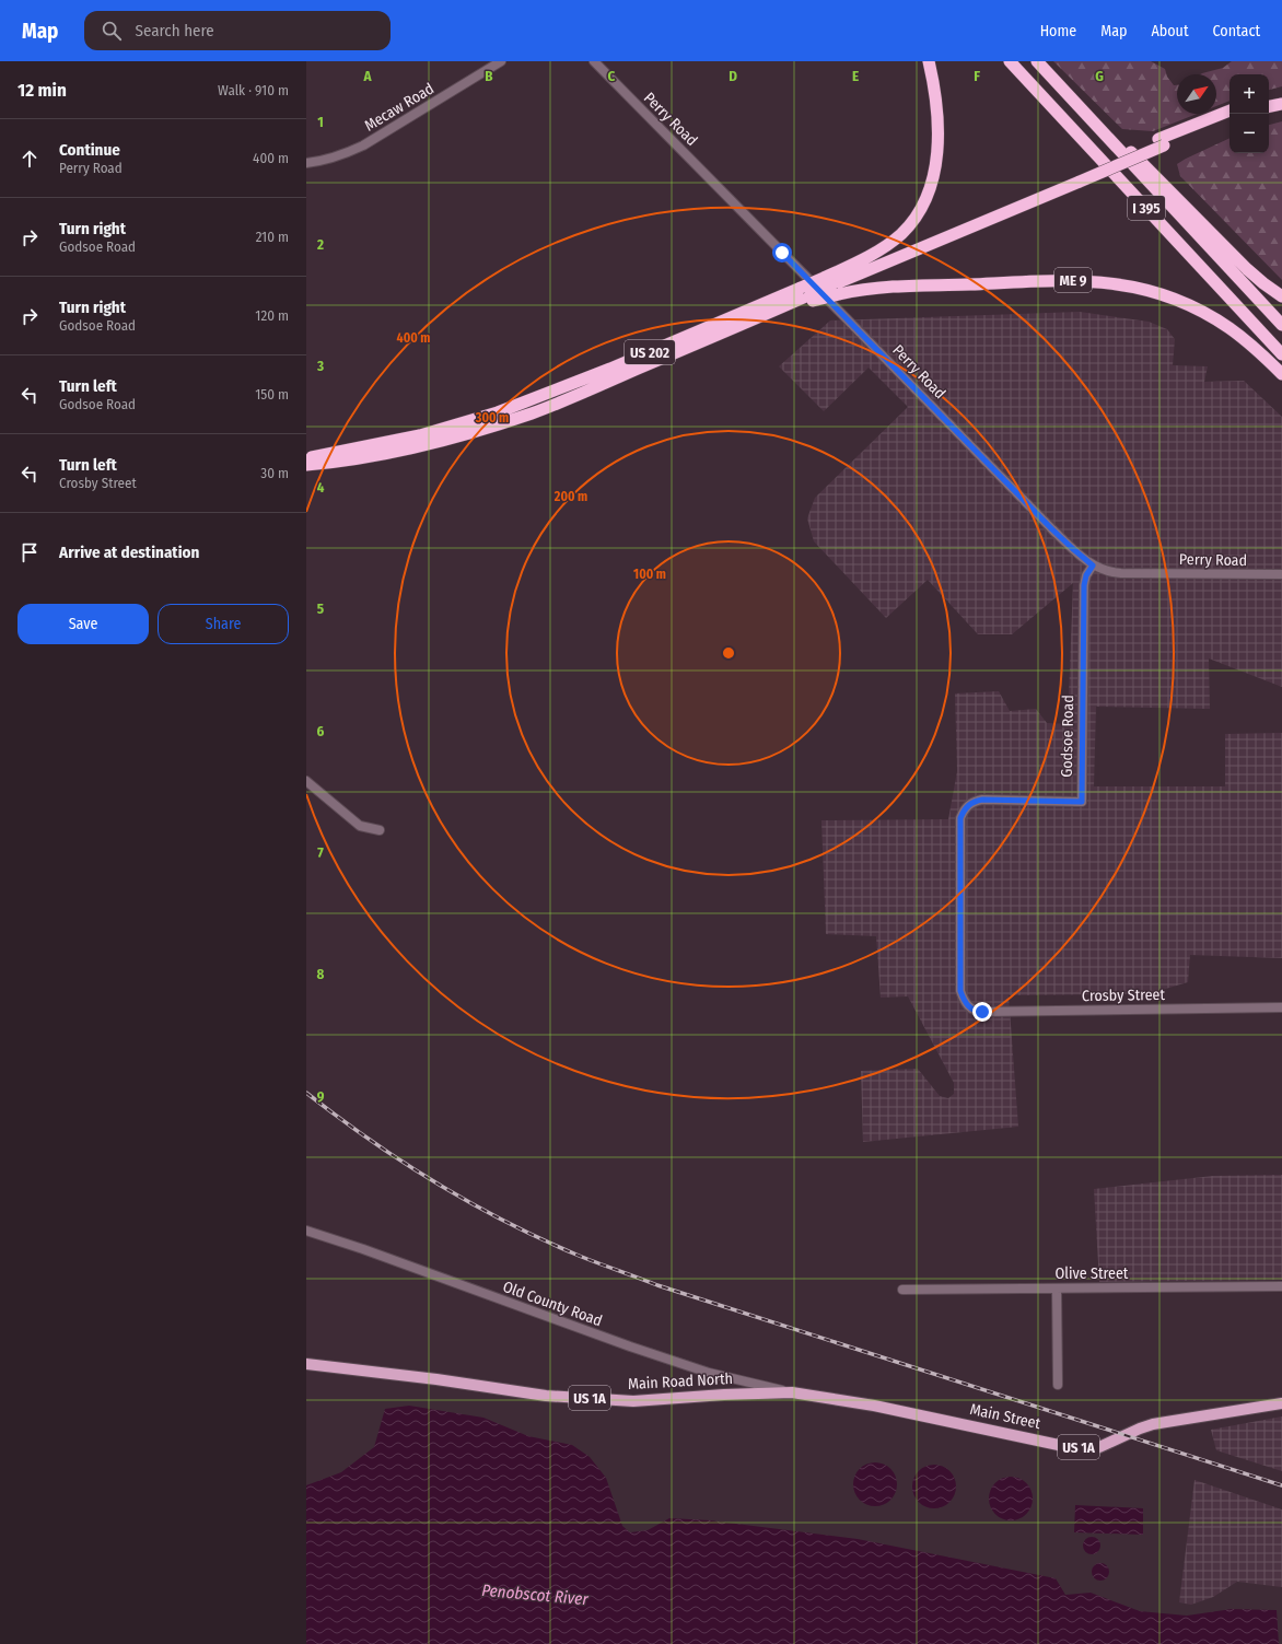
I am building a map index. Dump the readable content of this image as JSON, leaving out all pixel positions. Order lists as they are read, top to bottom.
{
  "streets": {
    "highway": ["I 395", "ME 9", "US 202"],
    "main road": ["Main Road North", "US 1A", "Main Street"],
    "street": [
      "Mecaw Road",
      "Perry Road",
      "Godsoe Road",
      "Crosby Street",
      "Olive Street",
      "Old County Road"
    ]
  },
  "crossings": [
    ["Perry Road", "Godsoe Road"],
    ["ME 9", "US 202"],
    ["Godsoe Road", "Crosby Street"],
    ["Old County Road", "Main Road North"],
    ["Main Road North", "Main Street"]
  ],
  "water": ["Penobscot River"],
  "north": "top right",
  "page": {
    "header": "Map",
    "search": "Search here",
    "nav": [
      "Home",
      "Map",
      "About",
      "Contact"
    ],
    "heading": ["12 min", "Walk · 910 m"],
    "map_buttons": ["+", "−"],
    "list": [
      ["Continue", "Perry Road", "400 m"],
      ["Turn right", "Godsoe Road", "210 m"],
      ["Turn right", "Godsoe Road", "120 m"],
      ["Turn left", "Godsoe Road", "150 m"],
      ["Turn left", "Crosby Street", "30 m"],
      "Arrive at destination"
    ],
    "buttons": ["Save", "Share"]
  },
  "grid": {
    "columns": [
      "A",
      "B",
      "C",
      "D",
      "E",
      "F",
      "G"
    ],
    "rows": [
      "1",
      "2",
      "3",
      "4",
      "5",
      "6",
      "7",
      "8",
      "9"
    ]
  },
  "rings": [
    "400 m",
    "300 m",
    "200 m",
    "100 m"
  ]
}
